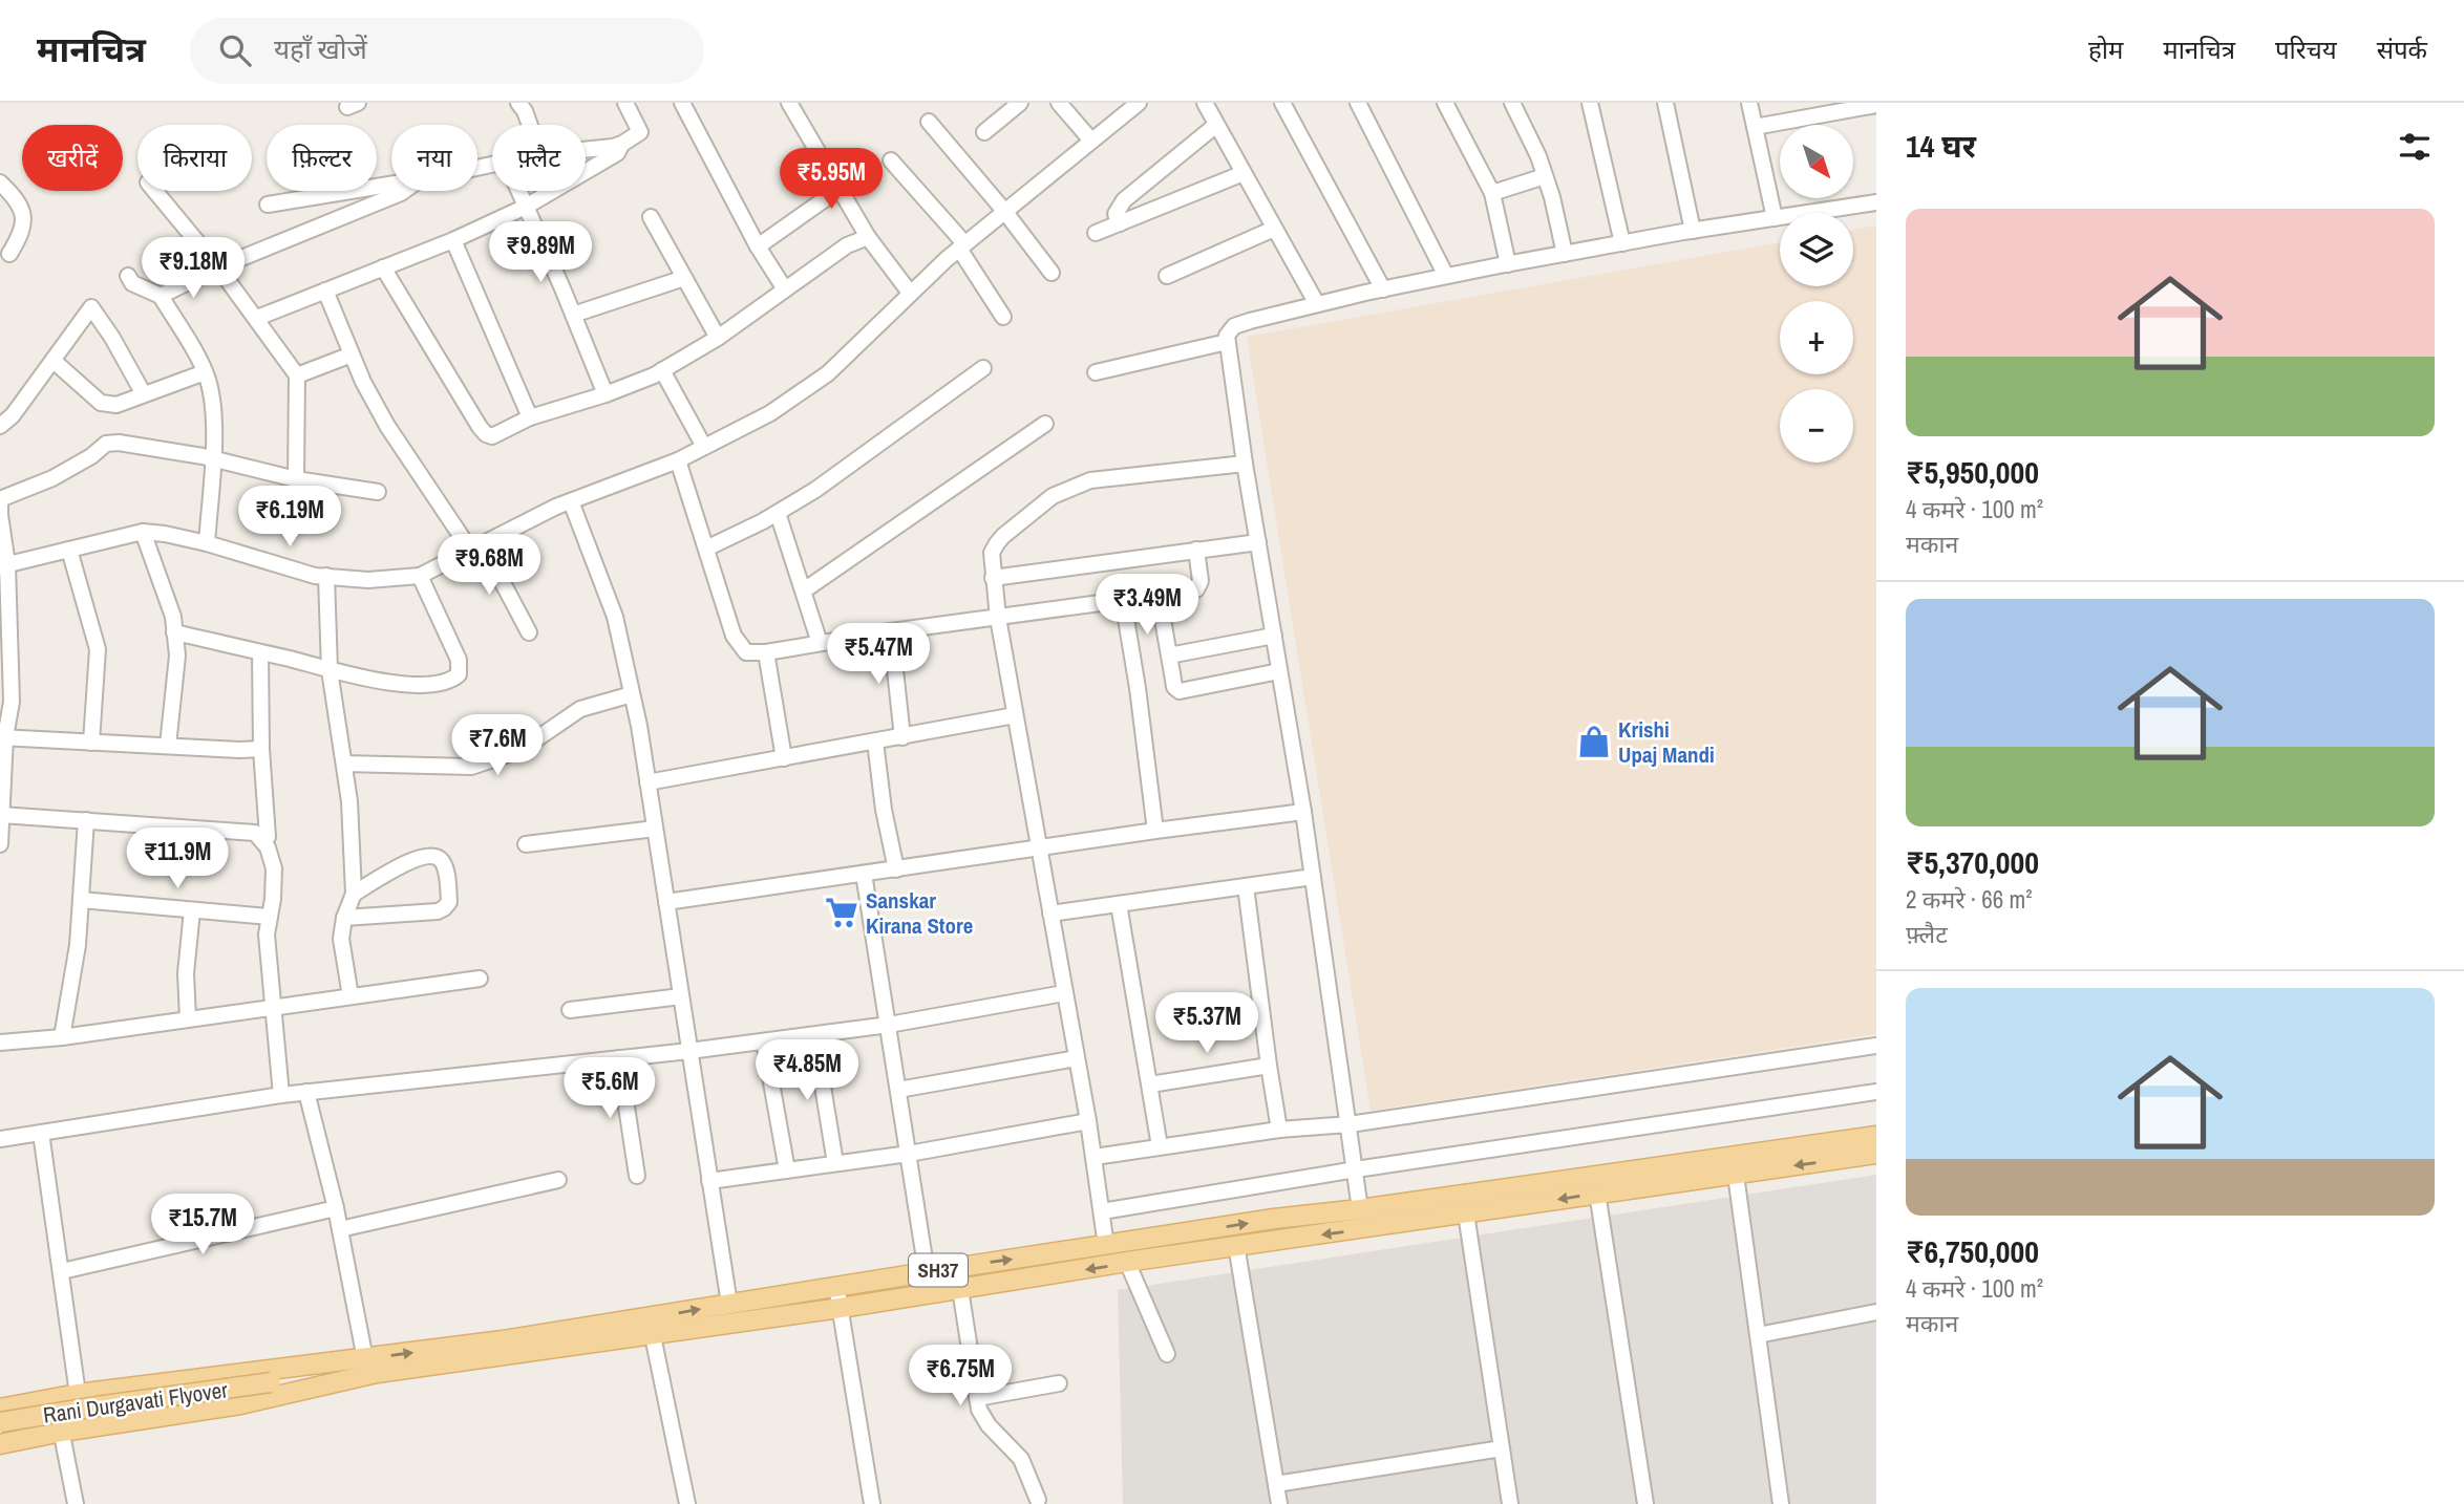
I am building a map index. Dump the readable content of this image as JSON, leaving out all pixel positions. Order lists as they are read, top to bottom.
{
  "streets": {
    "main road": ["SH37", "Rani Durgavati Flyover"]
  },
  "crossings": [
    ["SH37", "Rani Durgavati Flyover"]
  ],
  "places": {
    "shop": ["Krishi Upaj Mandi"],
    "supermarket": ["Sanskar Kirana Store"]
  },
  "north": "bottom right",
  "page": {
    "header": "मानचित्र",
    "search": "यहाँ खोजें",
    "nav": [
      "होम",
      "मानचित्र",
      "परिचय",
      "संपर्क"
    ],
    "heading": "14 घर",
    "map_buttons": ["+", "−"],
    "chip": [
      "खरीदें",
      "किराया",
      "फ़िल्टर",
      "नया",
      "फ़्लैट"
    ],
    "price": [
      "₹5.95M",
      "₹9.89M",
      "₹9.18M",
      "₹6.19M",
      "₹9.68M",
      "₹3.49M",
      "₹5.47M",
      "₹7.6M",
      "₹11.9M",
      "₹5.37M",
      "₹4.85M",
      "₹5.6M",
      "₹15.7M",
      "₹6.75M"
    ],
    "list": [
      {
        "name": "₹5,950,000",
        "note": "4 कमरे · 100 m² · मकान"
      },
      {
        "name": "₹5,370,000",
        "note": "2 कमरे · 66 m² · फ़्लैट"
      },
      {
        "name": "₹6,750,000",
        "note": "4 कमरे · 100 m² · मकान"
      }
    ]
  }
}
